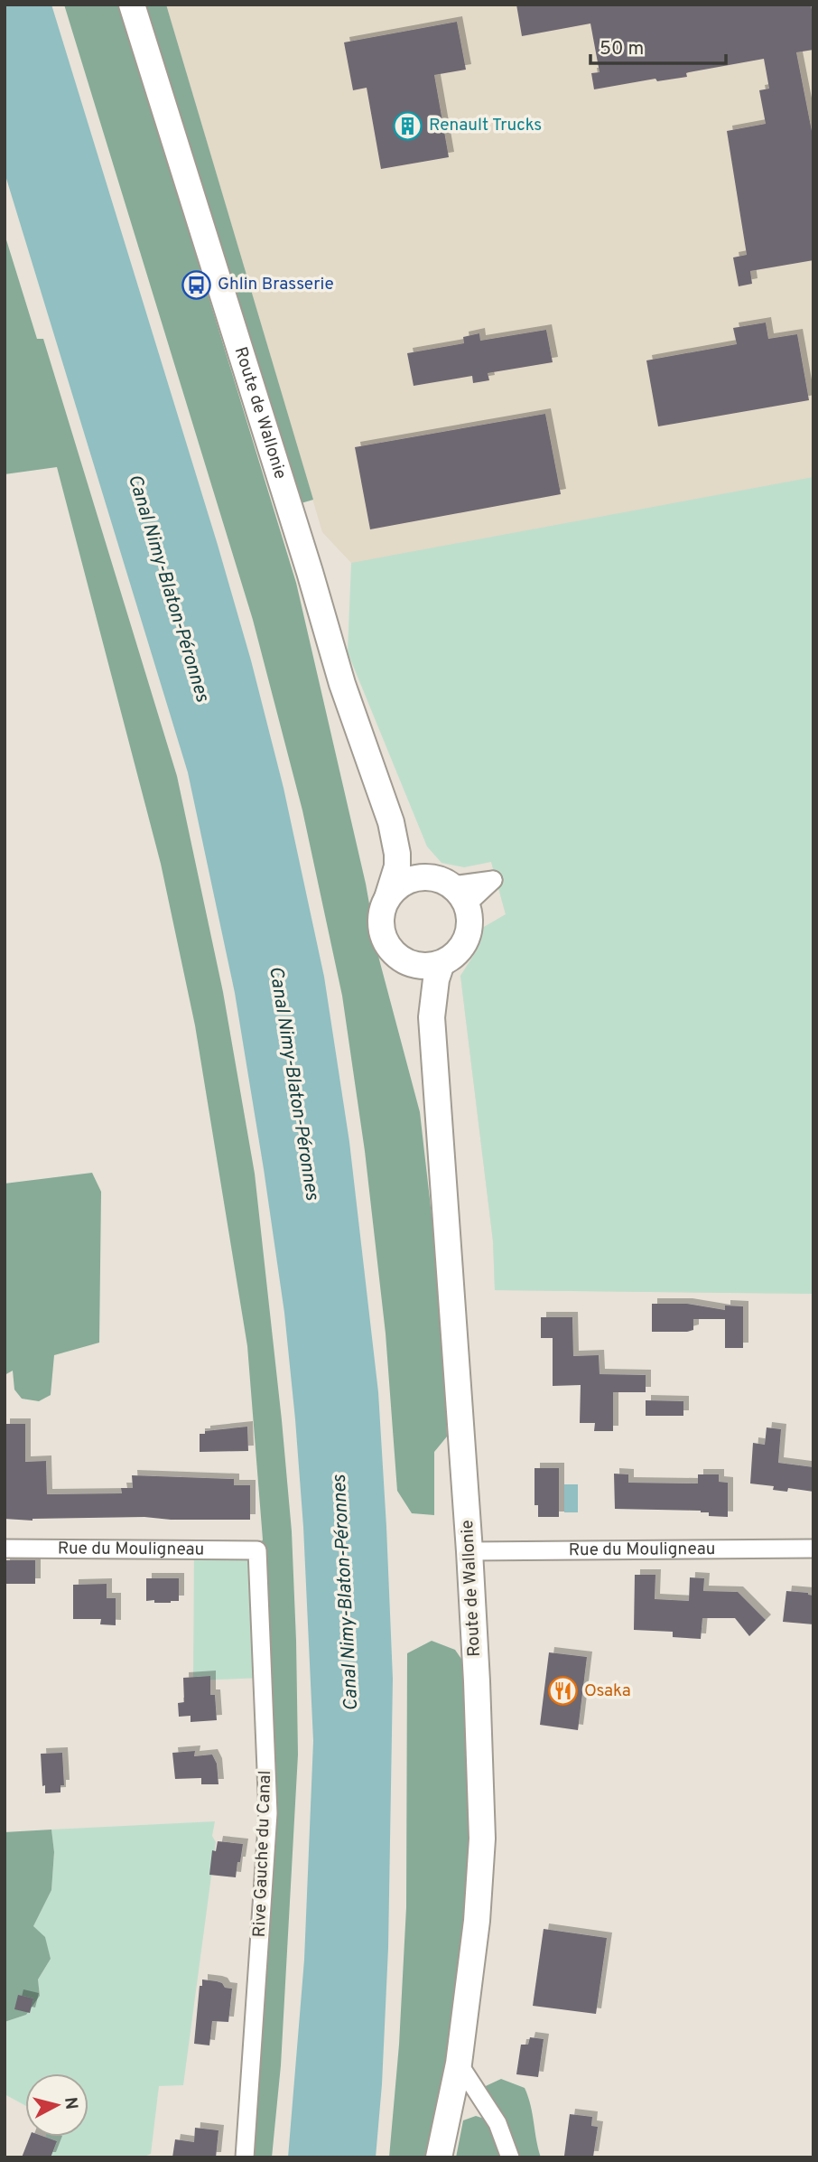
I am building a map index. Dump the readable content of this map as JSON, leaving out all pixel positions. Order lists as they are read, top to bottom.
{
  "streets": {
    "main road": ["Route de Wallonie"],
    "street": ["Rue du Mouligneau", "Rive Gauche du Canal"]
  },
  "crossings": [
    ["Route de Wallonie", "Rue du Mouligneau"],
    ["Rue du Mouligneau", "Rive Gauche du Canal"]
  ],
  "water": ["Canal Nimy-Blaton-Péronnes"],
  "places": {
    "building": ["Renault Trucks"],
    "bus stop": ["Ghlin Brasserie"],
    "restaurant": ["Osaka"]
  },
  "scale_bar": "50 m",
  "north": "right"
}
